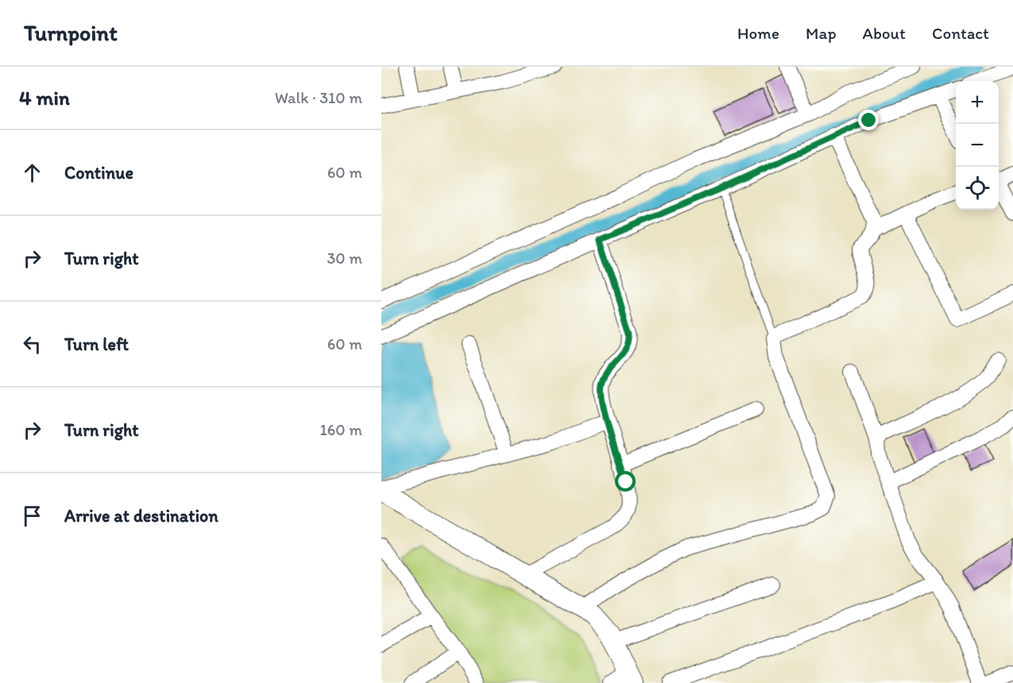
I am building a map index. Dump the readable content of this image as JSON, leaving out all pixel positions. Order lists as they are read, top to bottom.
{
  "page": {
    "header": "Turnpoint",
    "nav": [
      "Home",
      "Map",
      "About",
      "Contact"
    ],
    "heading": ["4 min", "Walk · 310 m"],
    "map_buttons": ["+", "−"],
    "list": [
      ["Continue", "60 m"],
      ["Turn right", "30 m"],
      ["Turn left", "60 m"],
      ["Turn right", "160 m"],
      "Arrive at destination"
    ]
  }
}
